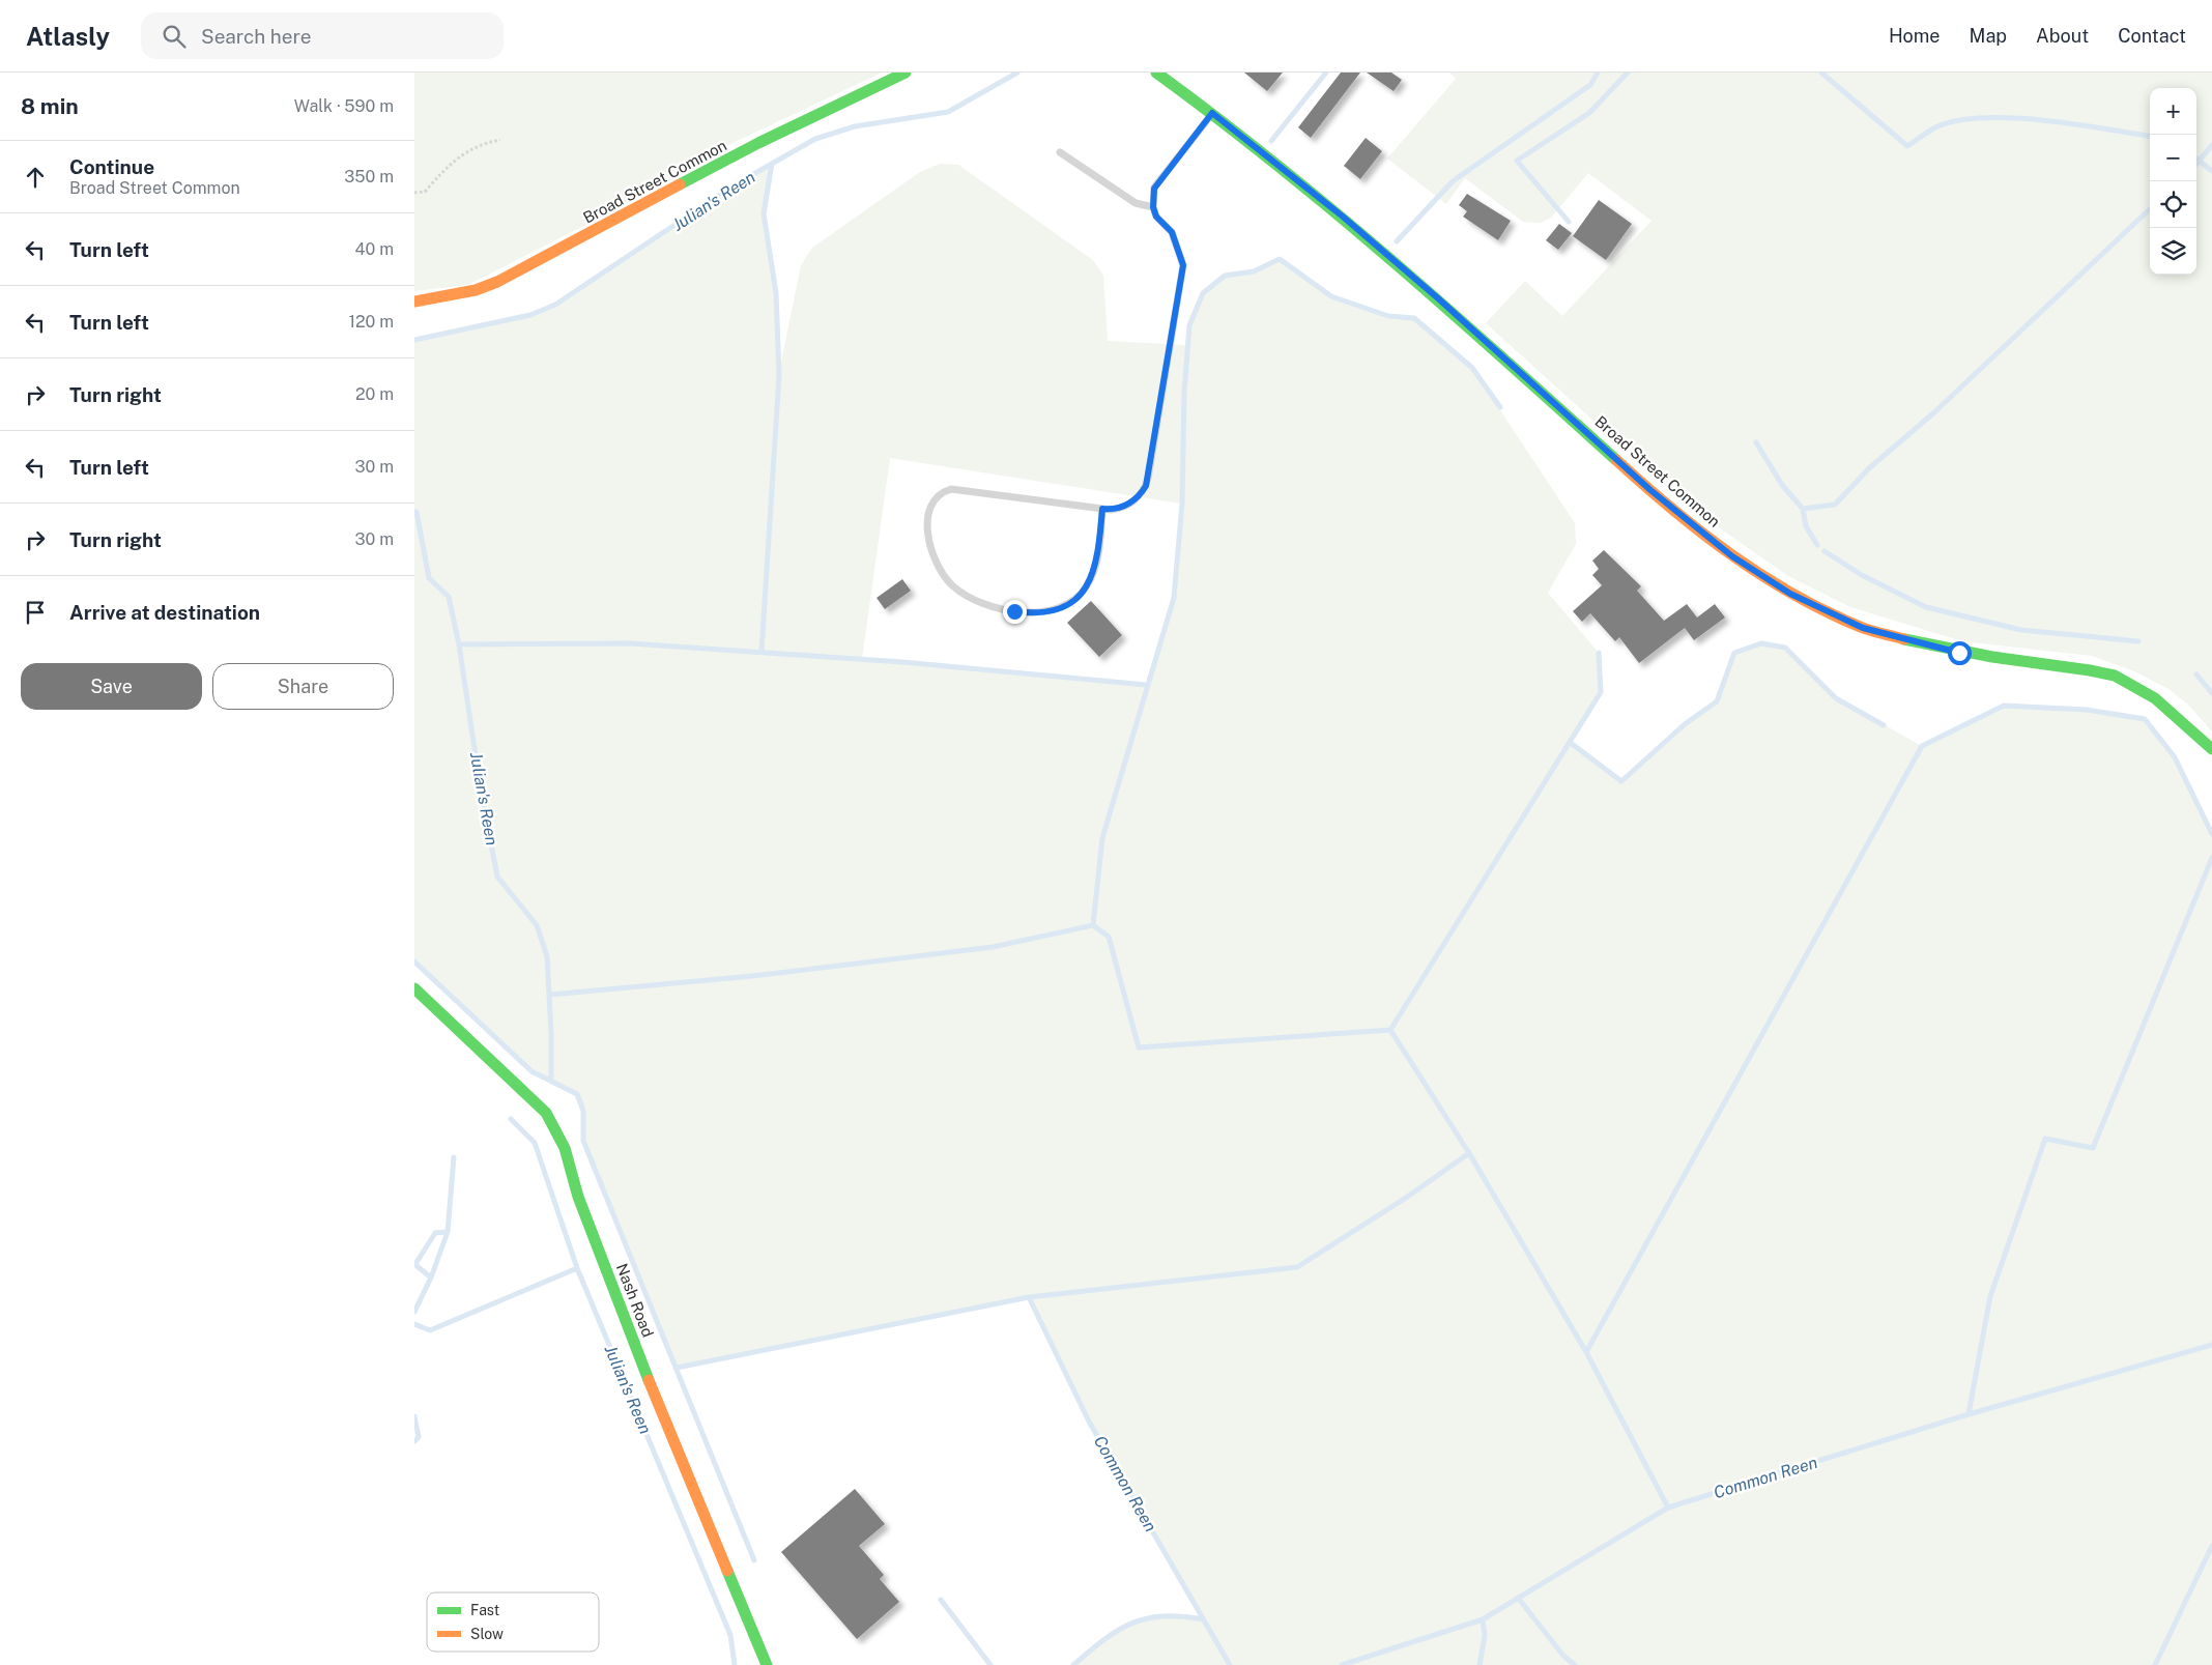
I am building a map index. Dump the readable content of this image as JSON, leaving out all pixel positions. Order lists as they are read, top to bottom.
{
  "streets": {
    "street": ["Broad Street Common", "Nash Road"]
  },
  "water": ["Julian's Reen", "Common Reen"],
  "legend": ["Fast", "Slow"],
  "page": {
    "header": "Atlasly",
    "search": "Search here",
    "nav": [
      "Home",
      "Map",
      "About",
      "Contact"
    ],
    "heading": ["8 min", "Walk · 590 m"],
    "map_buttons": ["+", "−"],
    "list": [
      ["Continue", "Broad Street Common", "350 m"],
      ["Turn left", "40 m"],
      ["Turn left", "120 m"],
      ["Turn right", "20 m"],
      ["Turn left", "30 m"],
      ["Turn right", "30 m"],
      "Arrive at destination"
    ],
    "buttons": ["Save", "Share"]
  }
}
